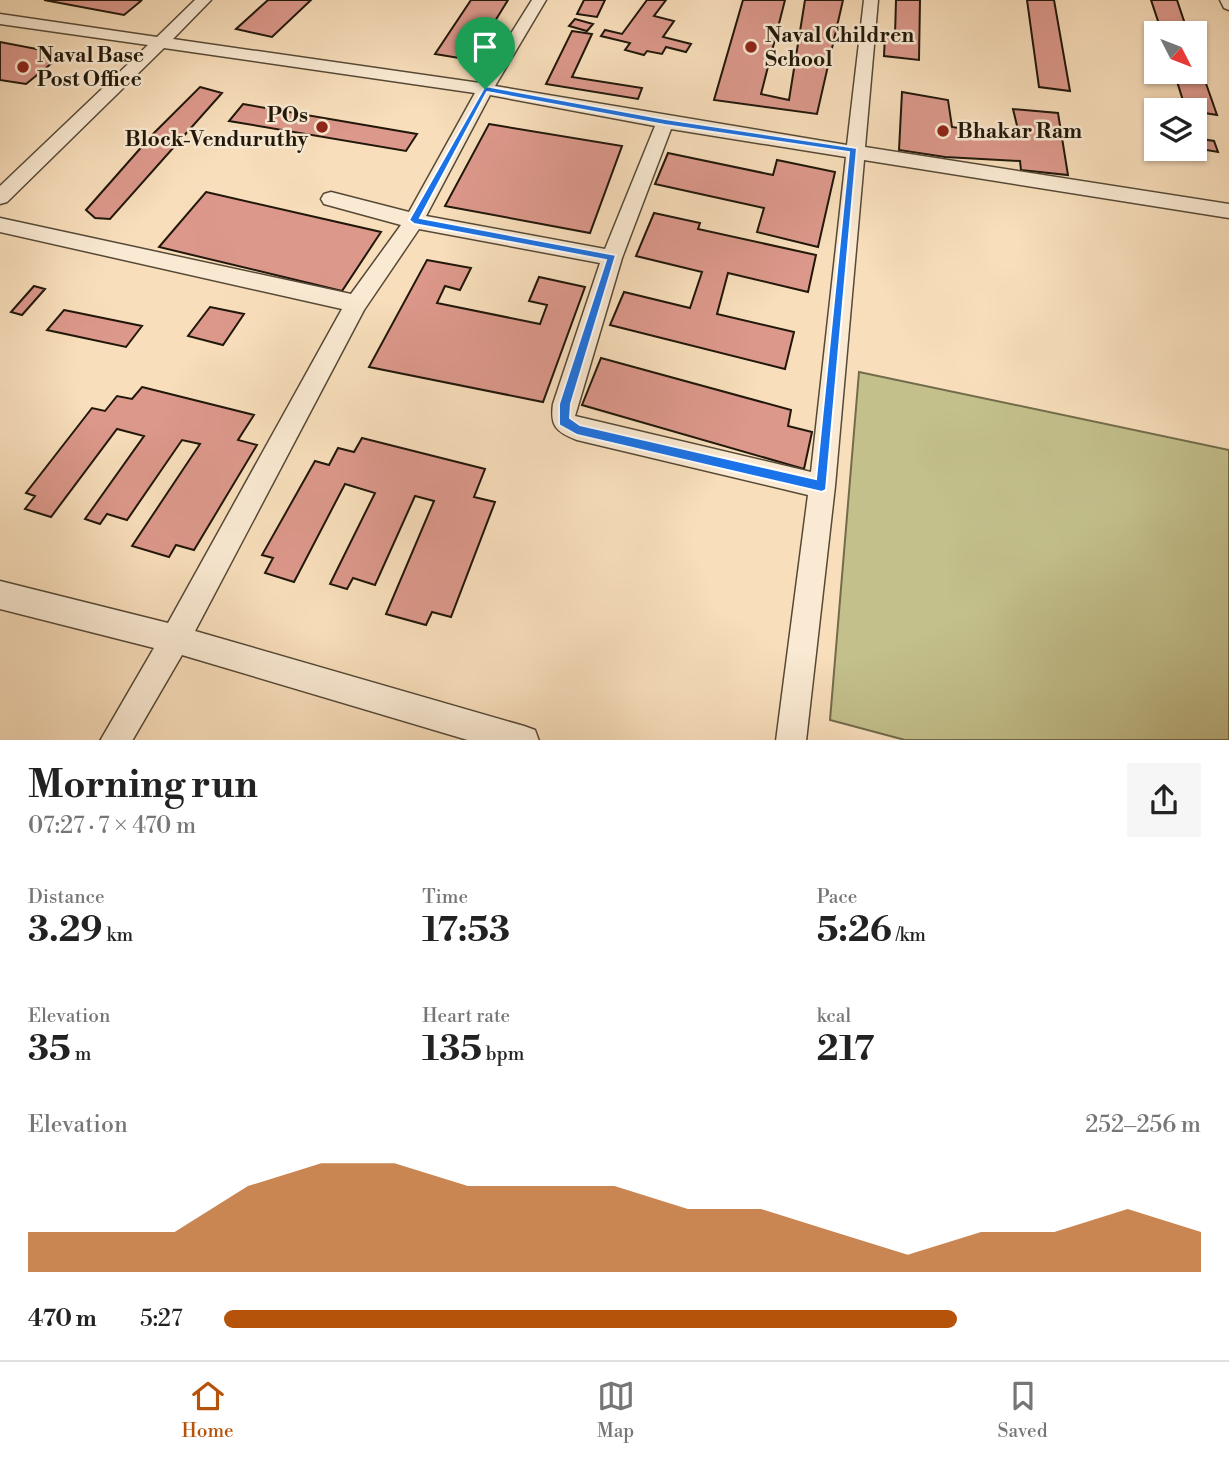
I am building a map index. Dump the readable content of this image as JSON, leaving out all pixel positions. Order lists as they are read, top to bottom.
{
  "places": [
    "Naval Children School",
    "Naval Base Post Office",
    "POs Block-Venduruthy",
    "Bhakar Ram"
  ],
  "north": "bottom right",
  "page": {
    "heading": ["Morning run", "07:27 · 7 × 470 m"],
    "stats": [
      ["Distance", "3.29 km"],
      ["Time", "17:53"],
      ["Pace", "5:26 /km"],
      ["Elevation", "35 m"],
      ["Heart rate", "135 bpm"],
      ["kcal", "217"]
    ],
    "chart": ["Elevation", "252–256 m"],
    "list": [
      {
        "name": "470 m",
        "note": "5:27"
      }
    ],
    "tabs": ["Home", "Map", "Saved"]
  }
}
